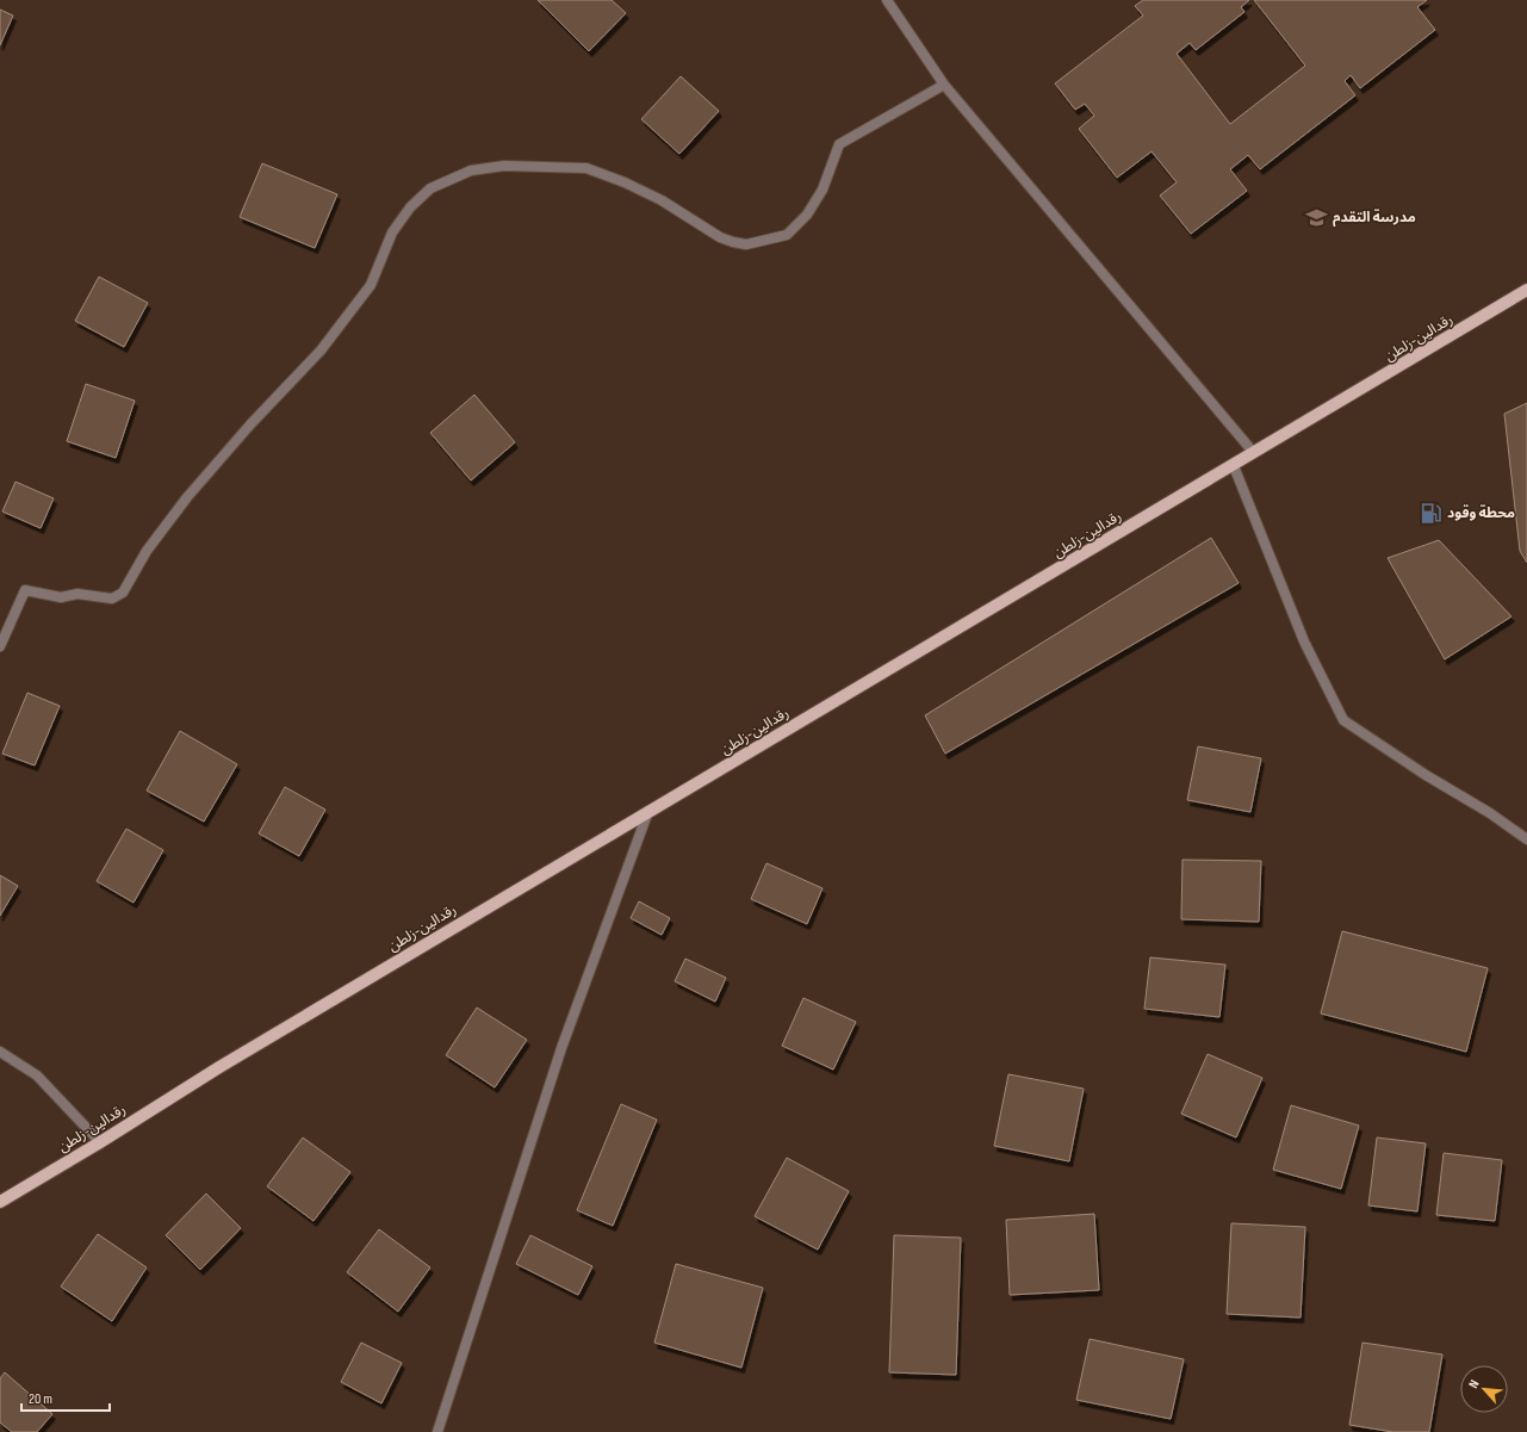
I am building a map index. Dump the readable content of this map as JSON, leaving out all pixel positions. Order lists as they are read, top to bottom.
{
  "streets": {
    "main road": ["رقدالين-زلطن"]
  },
  "places": {
    "school or university": ["مدرسة التقدم"],
    "fuel station": ["محطة وقود"]
  },
  "scale_bar": "20 m",
  "north": "top left"
}
